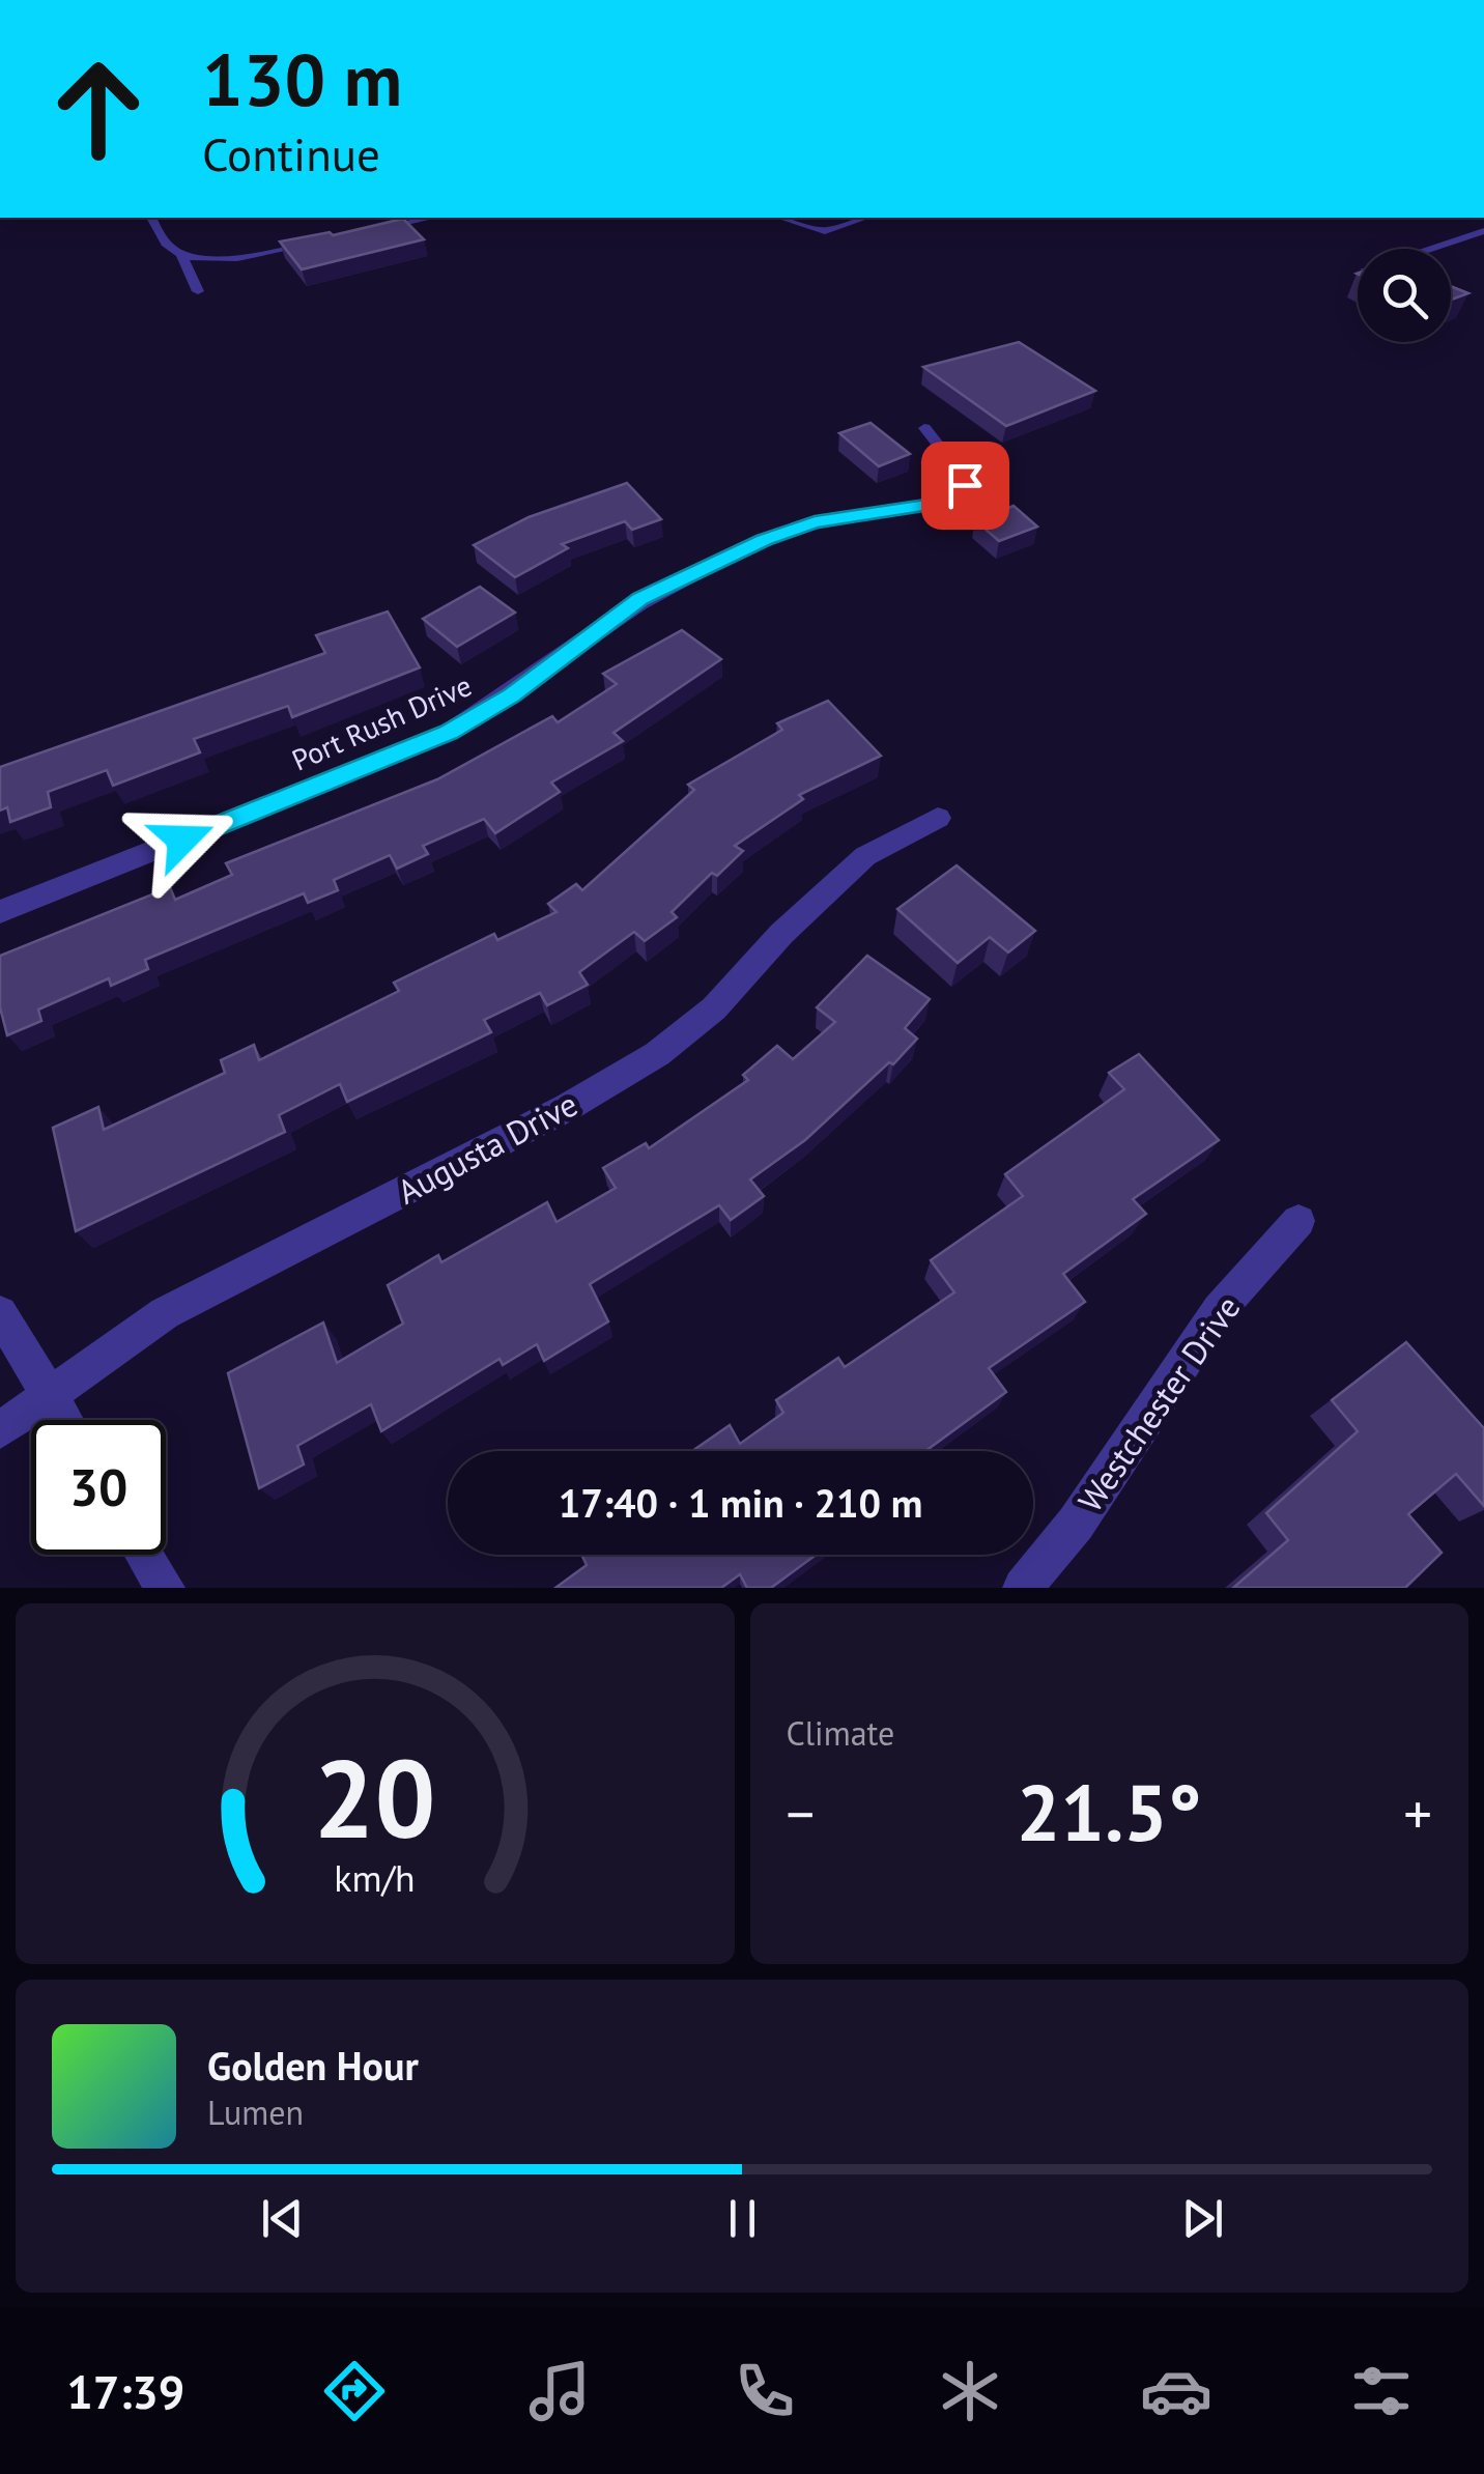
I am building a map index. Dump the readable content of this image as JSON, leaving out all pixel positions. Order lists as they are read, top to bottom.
{
  "streets": {
    "street": ["Port Rush Drive", "Augusta Drive", "Westchester Drive"]
  },
  "page": {
    "turn": ["130 m", "Continue"],
    "limit": "30",
    "trip": "17:40 · 1 min · 210 m",
    "tile": "Climate",
    "heat": ["−", "21.5°", "+"],
    "song": ["Golden Hour", "Lumen"],
    "tabs": "17:39",
    "gauge": ["20", "km/h"]
  }
}
